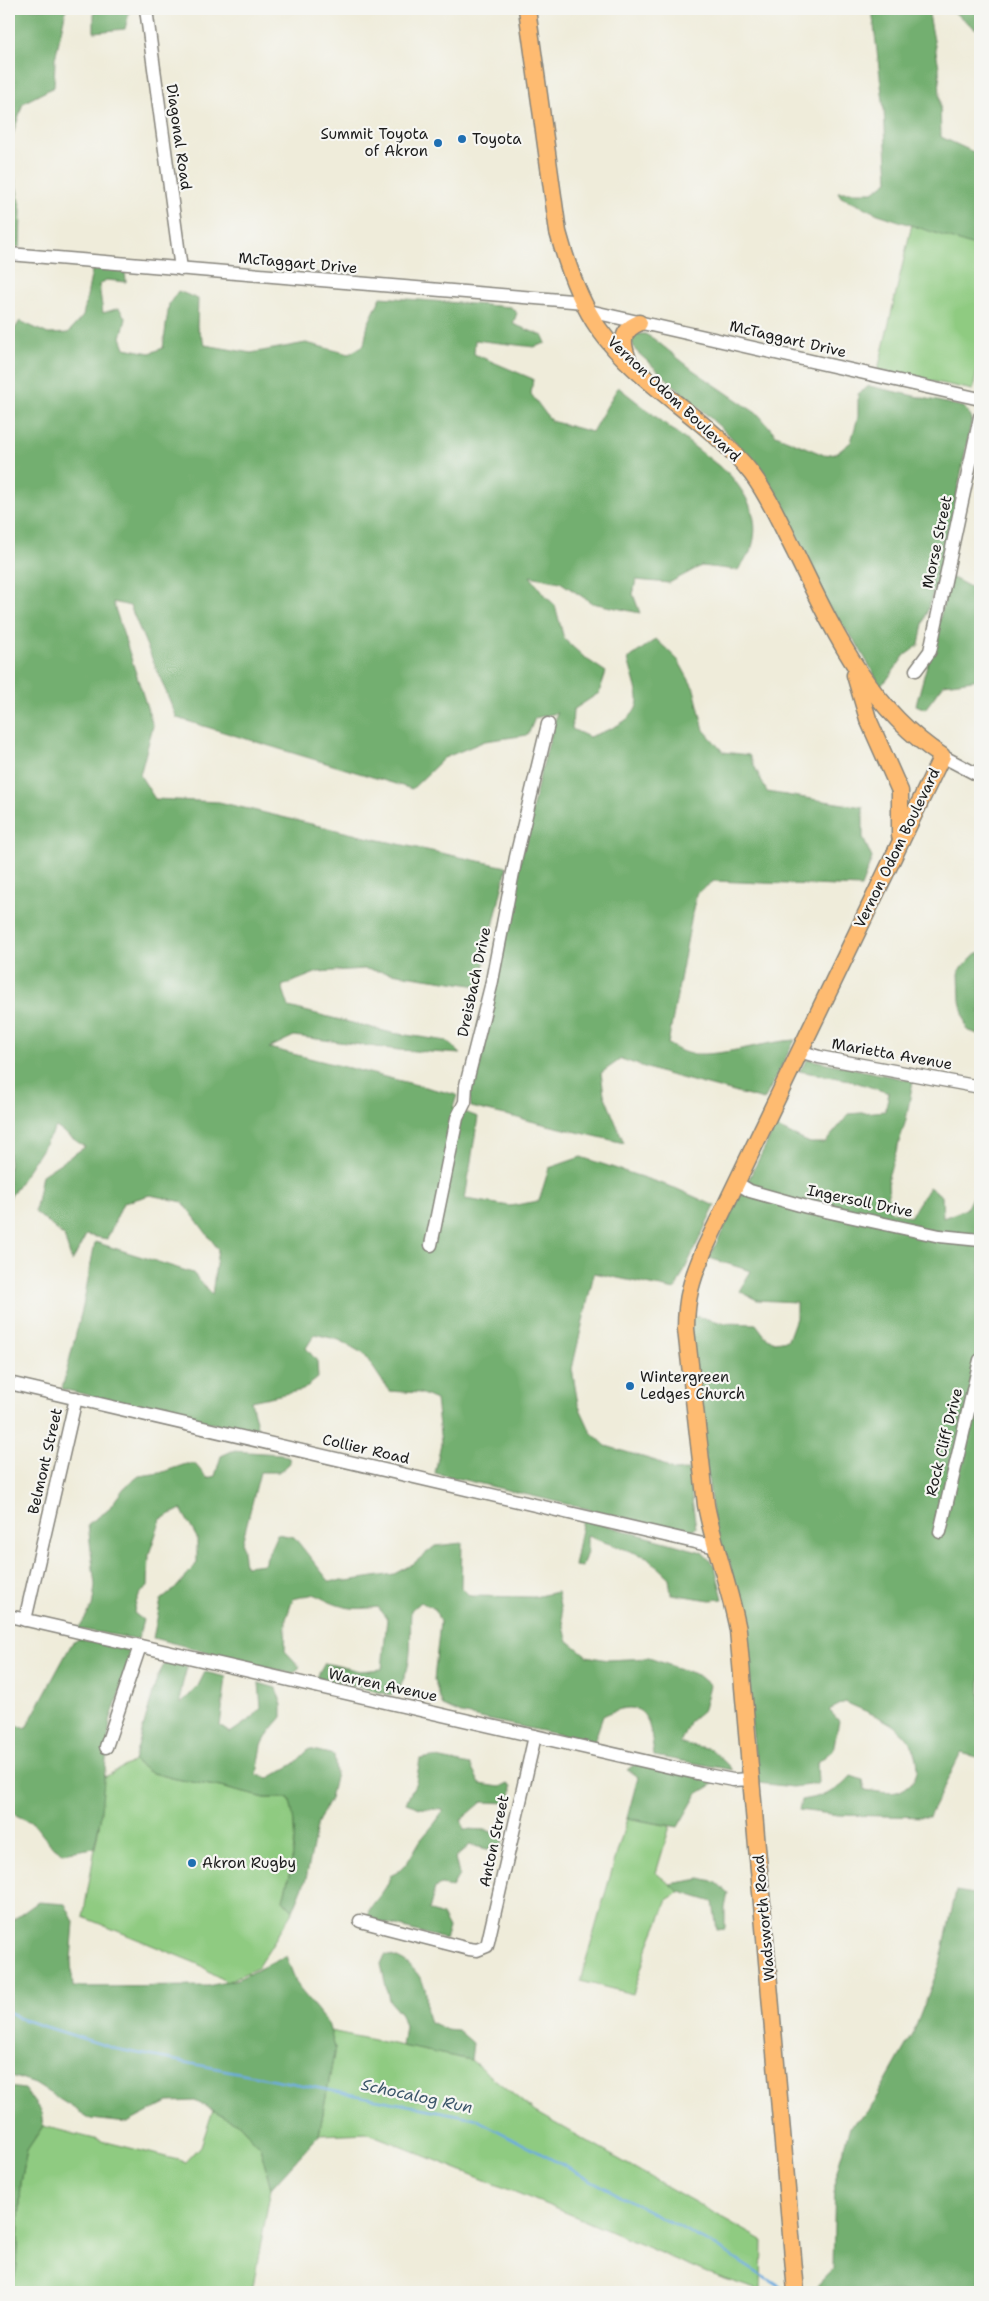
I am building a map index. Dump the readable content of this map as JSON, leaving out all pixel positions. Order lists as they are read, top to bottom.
{
  "streets": {
    "main road": ["Vernon Odom Boulevard", "Wadsworth Road"],
    "street": [
      "Diagonal Road",
      "McTaggart Drive",
      "Morse Street",
      "Dreisbach Drive",
      "Marietta Avenue",
      "Ingersoll Drive",
      "Rock Cliff Drive",
      "Collier Road",
      "Belmont Street",
      "Warren Avenue",
      "Anton Street"
    ]
  },
  "crossings": [
    ["Diagonal Road", "McTaggart Drive"],
    ["McTaggart Drive", "Vernon Odom Boulevard"],
    ["Vernon Odom Boulevard", "Marietta Avenue"],
    ["Vernon Odom Boulevard", "Ingersoll Drive"],
    ["Vernon Odom Boulevard", "Collier Road"],
    ["Vernon Odom Boulevard", "Wadsworth Road"],
    ["Collier Road", "Belmont Street"],
    ["Collier Road", "Wadsworth Road"],
    ["Belmont Street", "Warren Avenue"],
    ["Warren Avenue", "Anton Street"],
    ["Warren Avenue", "Wadsworth Road"]
  ],
  "water": ["Schocalog Run"],
  "places": [
    "Toyota",
    "Summit Toyota of Akron",
    "Wintergreen Ledges Church",
    "Akron Rugby"
  ]
}
